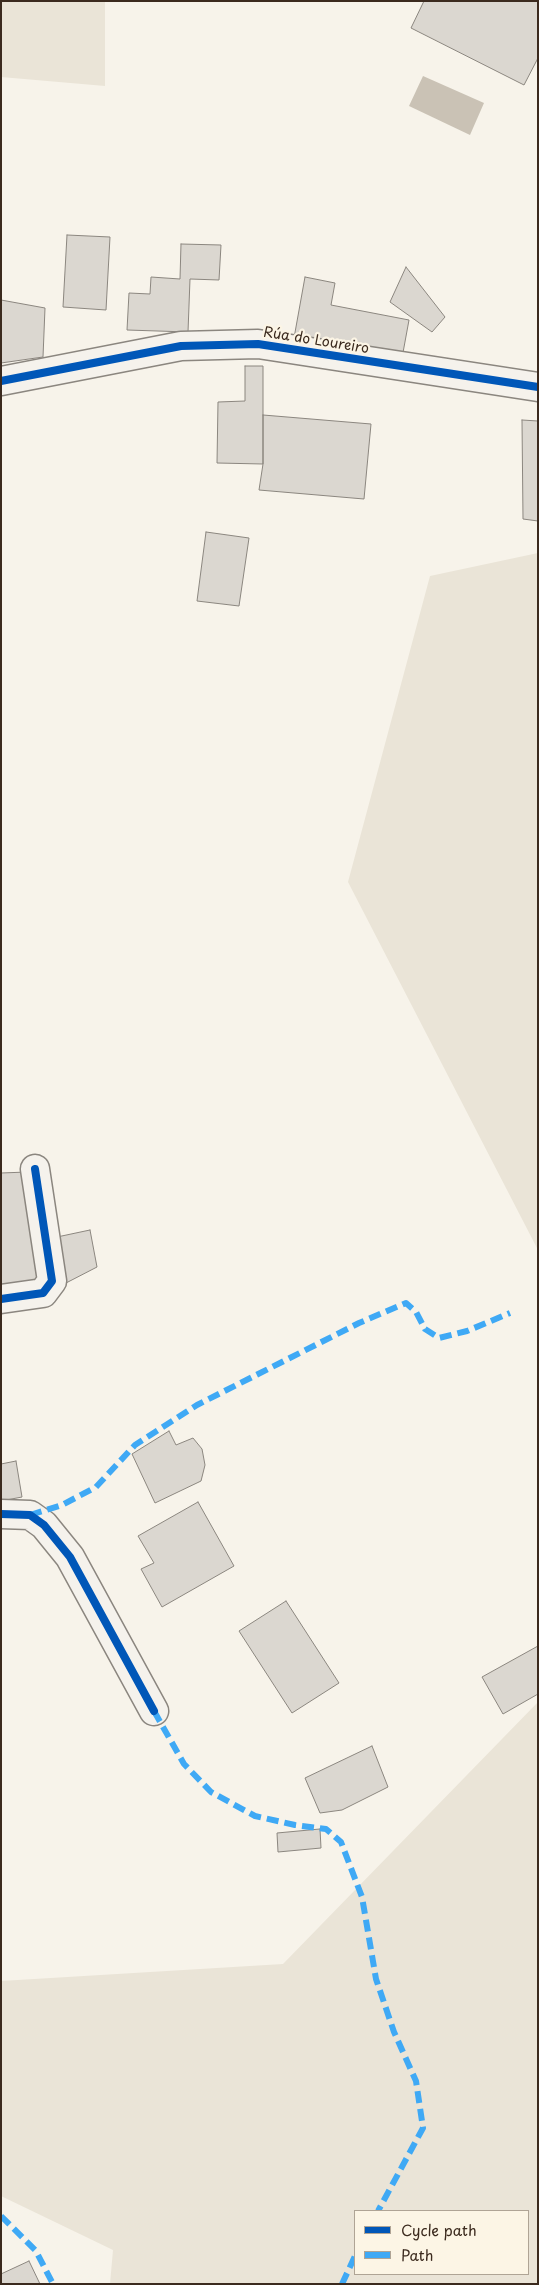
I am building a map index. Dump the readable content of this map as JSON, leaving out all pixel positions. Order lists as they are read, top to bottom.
{
  "streets": {
    "street": ["Rúa do Loureiro"]
  },
  "legend": ["Cycle path", "Path"]
}
